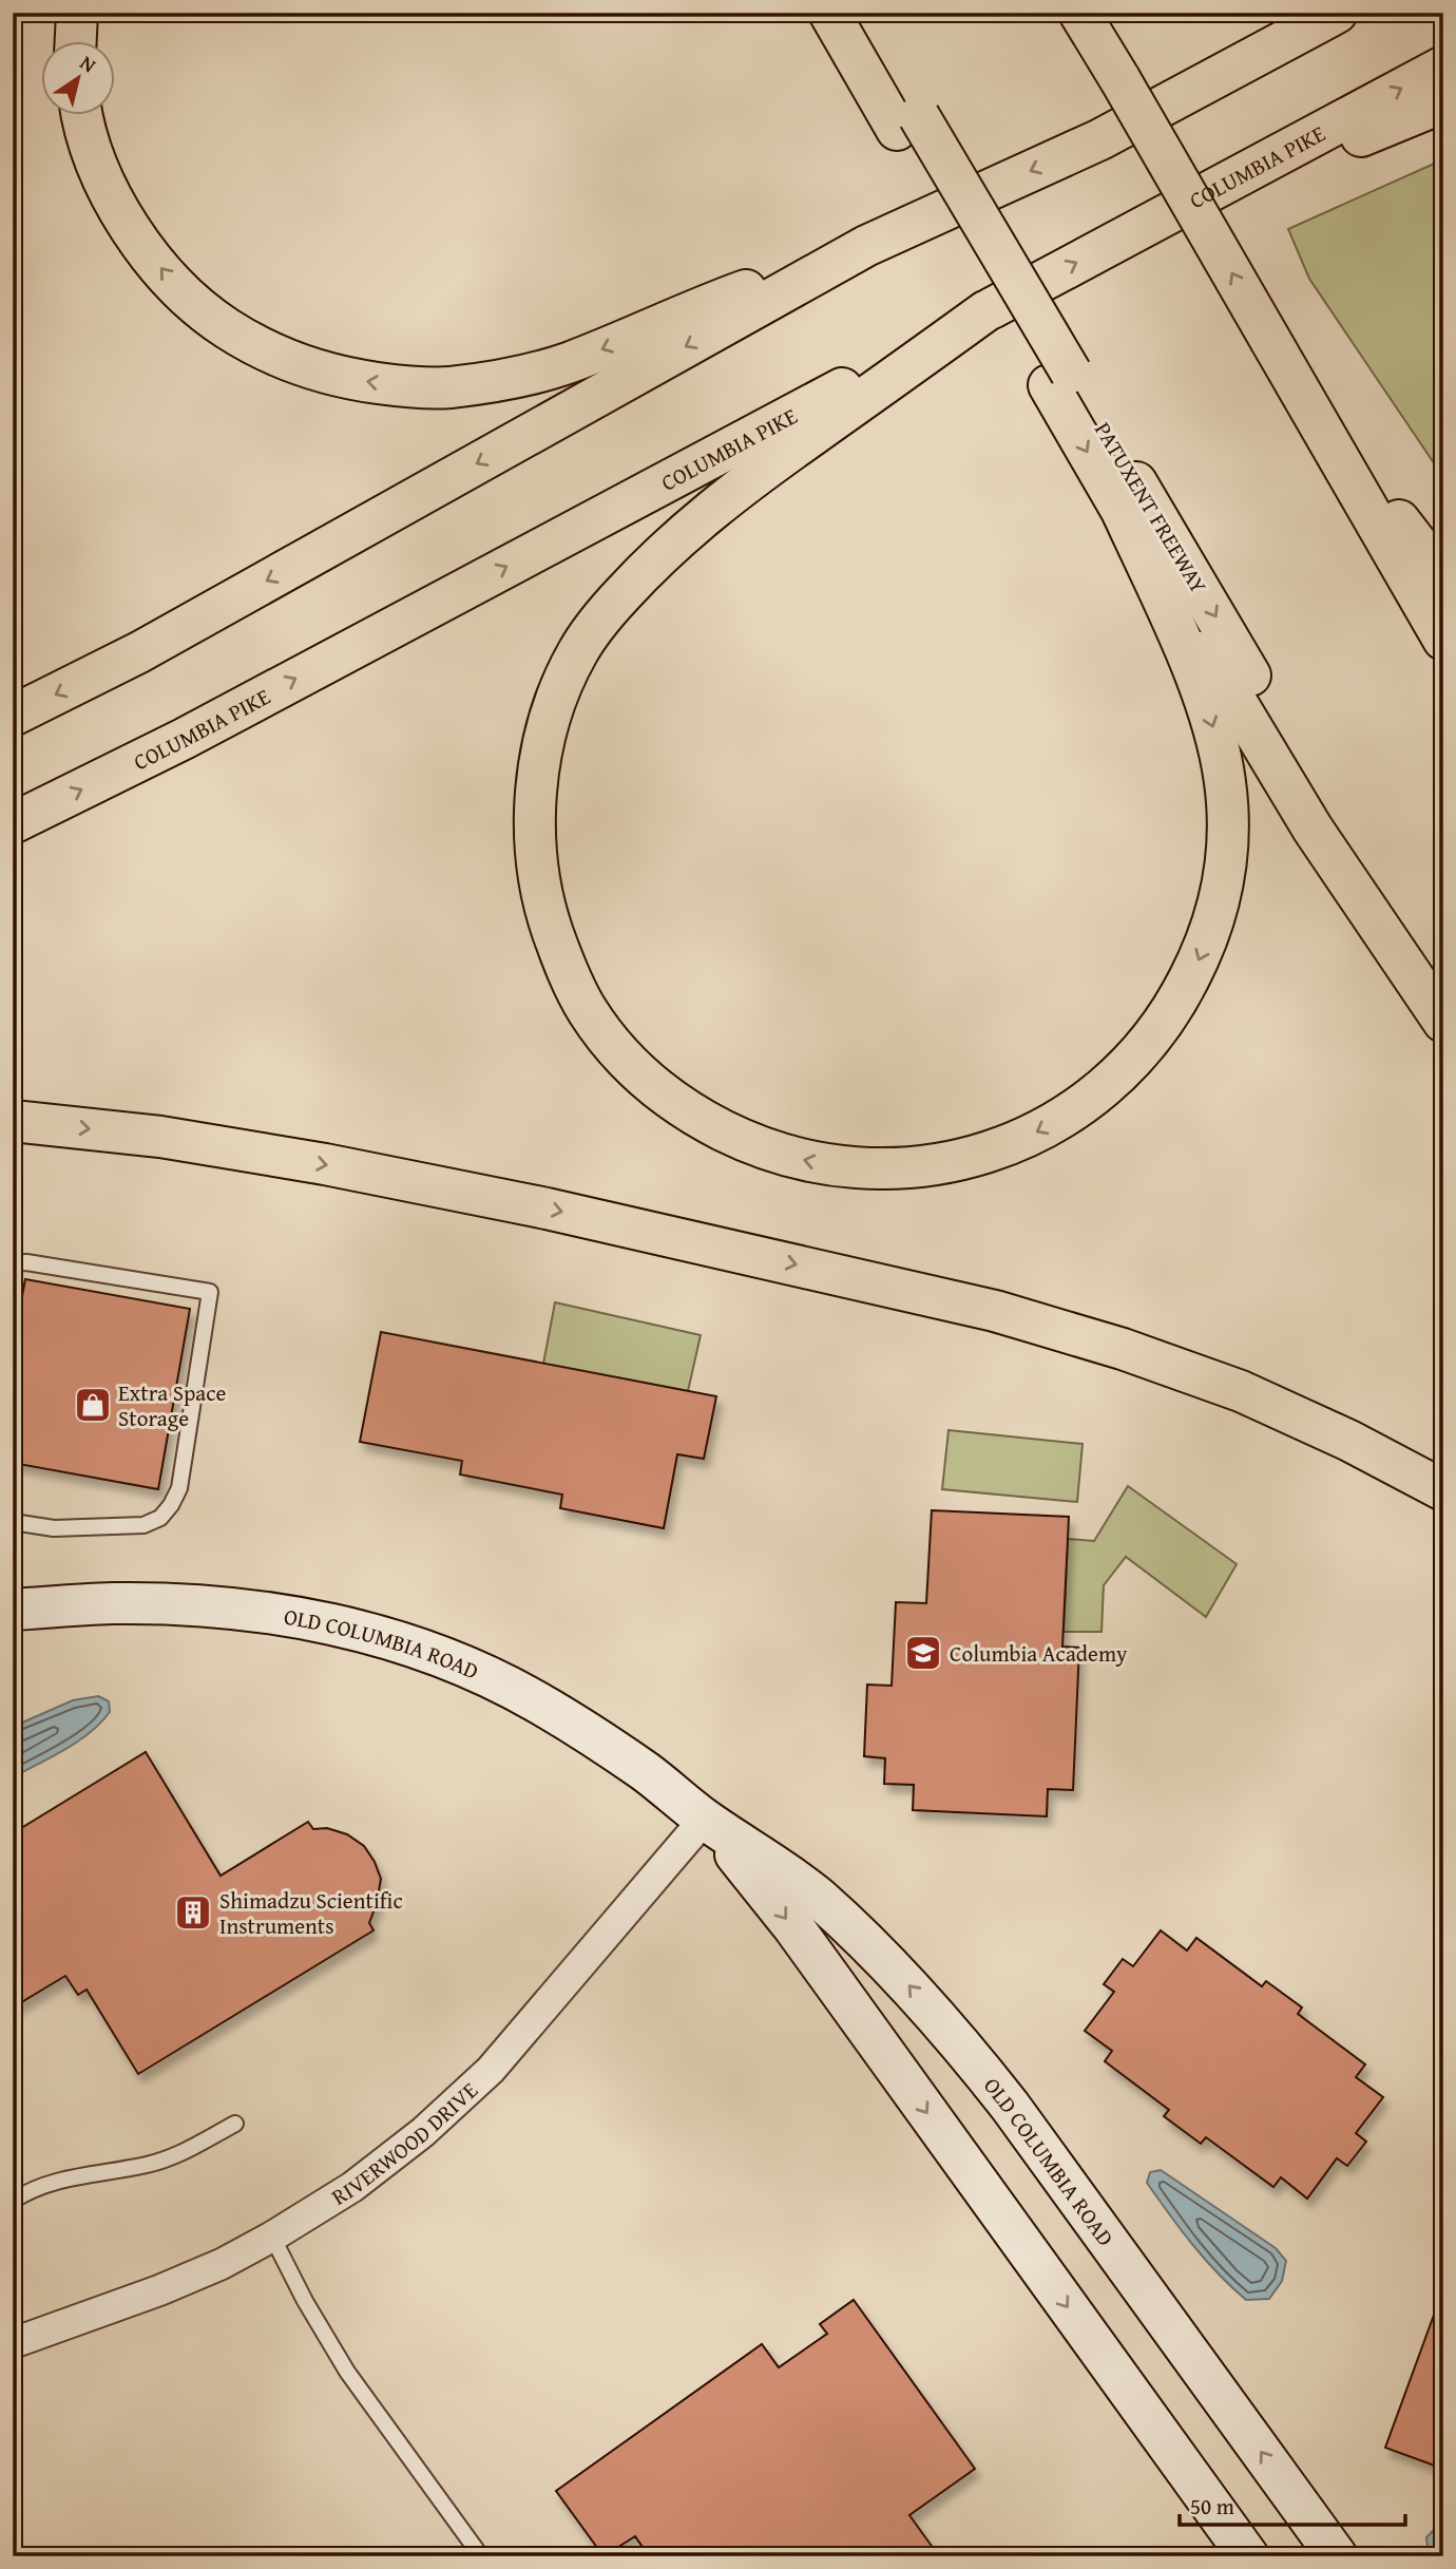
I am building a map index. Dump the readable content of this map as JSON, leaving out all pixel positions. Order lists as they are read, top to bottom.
{
  "streets": {
    "highway": ["COLUMBIA PIKE", "PATUXENT FREEWAY"],
    "street": ["OLD COLUMBIA ROAD", "RIVERWOOD DRIVE"]
  },
  "crossings": [
    ["OLD COLUMBIA ROAD", "RIVERWOOD DRIVE"]
  ],
  "places": {
    "shop": ["Extra Space Storage"],
    "school or university": ["Columbia Academy"],
    "building": ["Shimadzu Scientific Instruments"]
  },
  "scale_bar": "50 m",
  "north": "top right"
}
